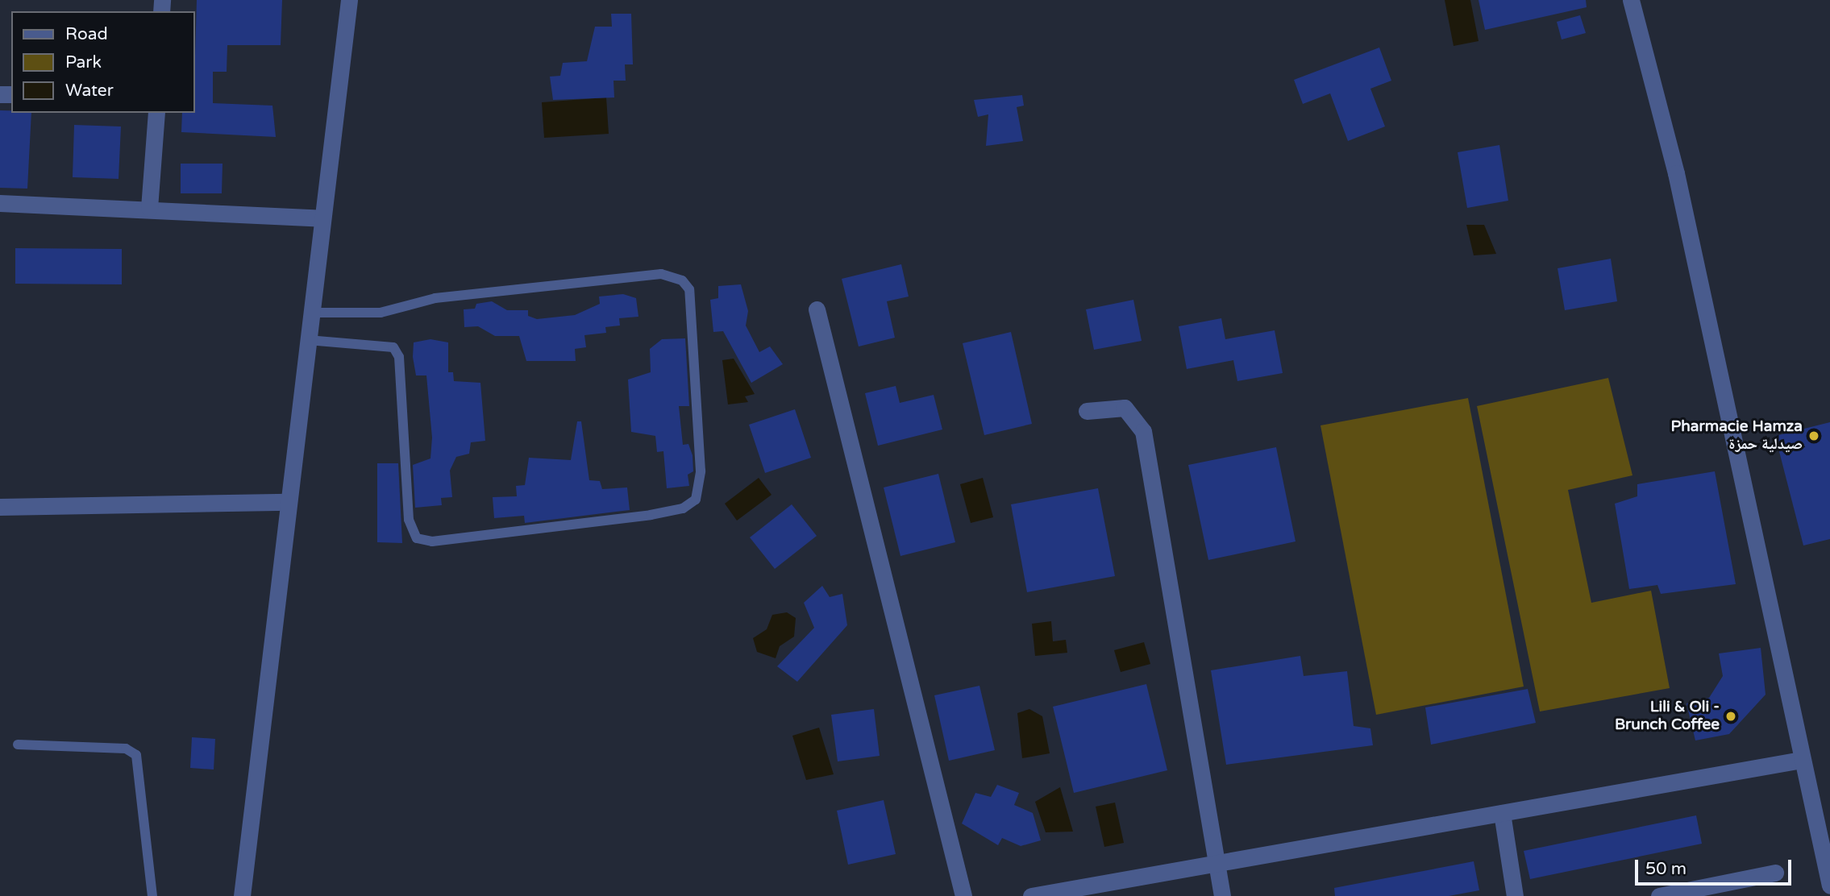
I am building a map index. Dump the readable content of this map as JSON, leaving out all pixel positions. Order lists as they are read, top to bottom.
{
  "places": ["Pharmacie Hamza صيدلية حمزة", "Lili & Oli - Brunch Coffee"],
  "legend": ["Road", "Park", "Water"],
  "scale_bar": "50 m"
}
